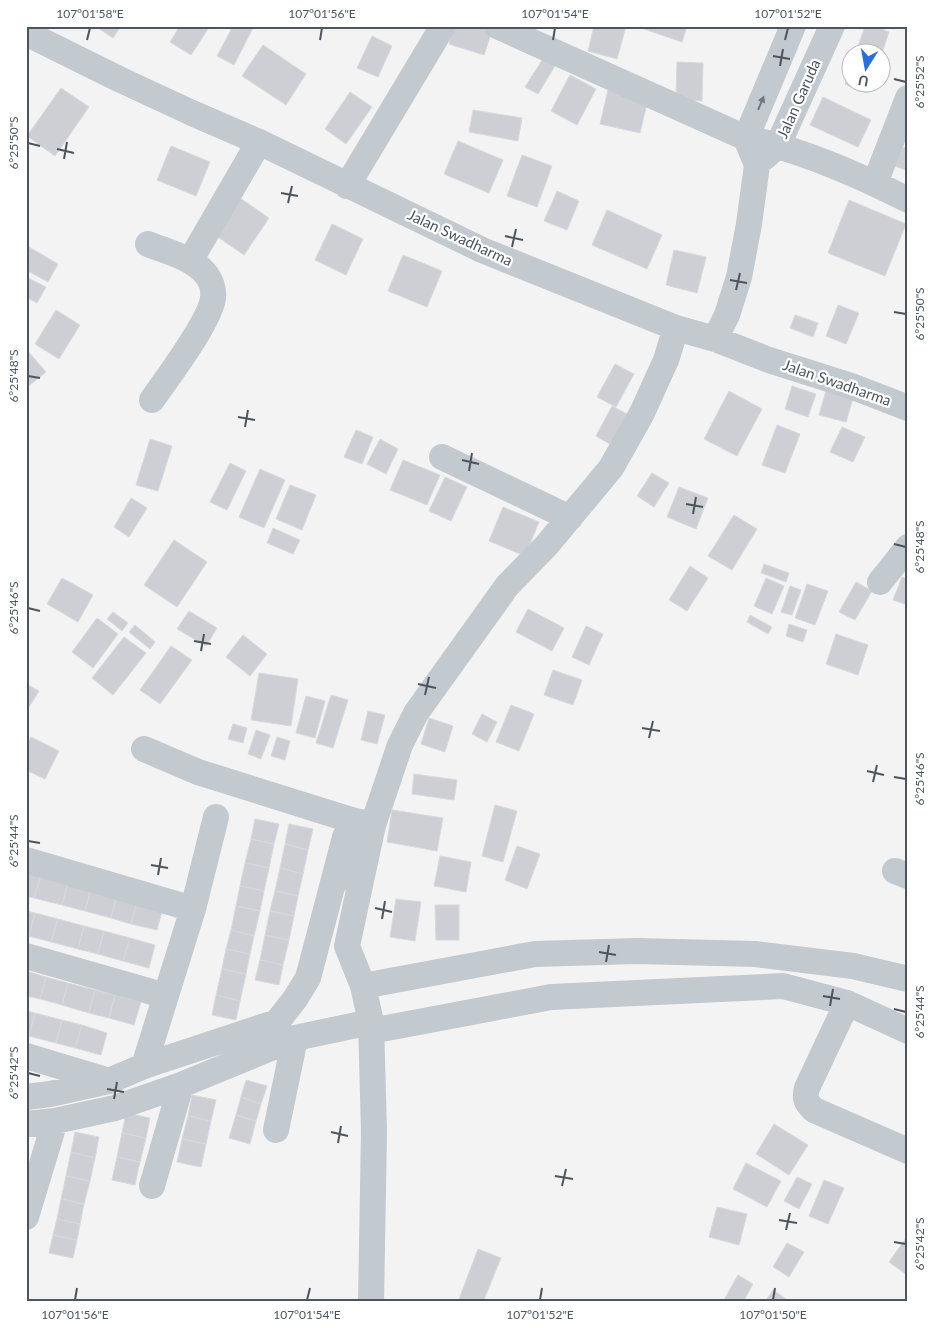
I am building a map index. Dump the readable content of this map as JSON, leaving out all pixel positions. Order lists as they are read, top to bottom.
{
  "streets": {
    "street": ["Jalan Garuda", "Jalan Swadharma"]
  },
  "north": "bottom",
  "coordinates": [
    "107°01'58\"E",
    "107°01'56\"E",
    "107°01'54\"E",
    "107°01'52\"E",
    "6°25'52\"S",
    "6°25'50\"S",
    "6°25'48\"S",
    "6°25'46\"S",
    "6°25'44\"S",
    "6°25'42\"S",
    "107°01'50\"E"
  ]
}
